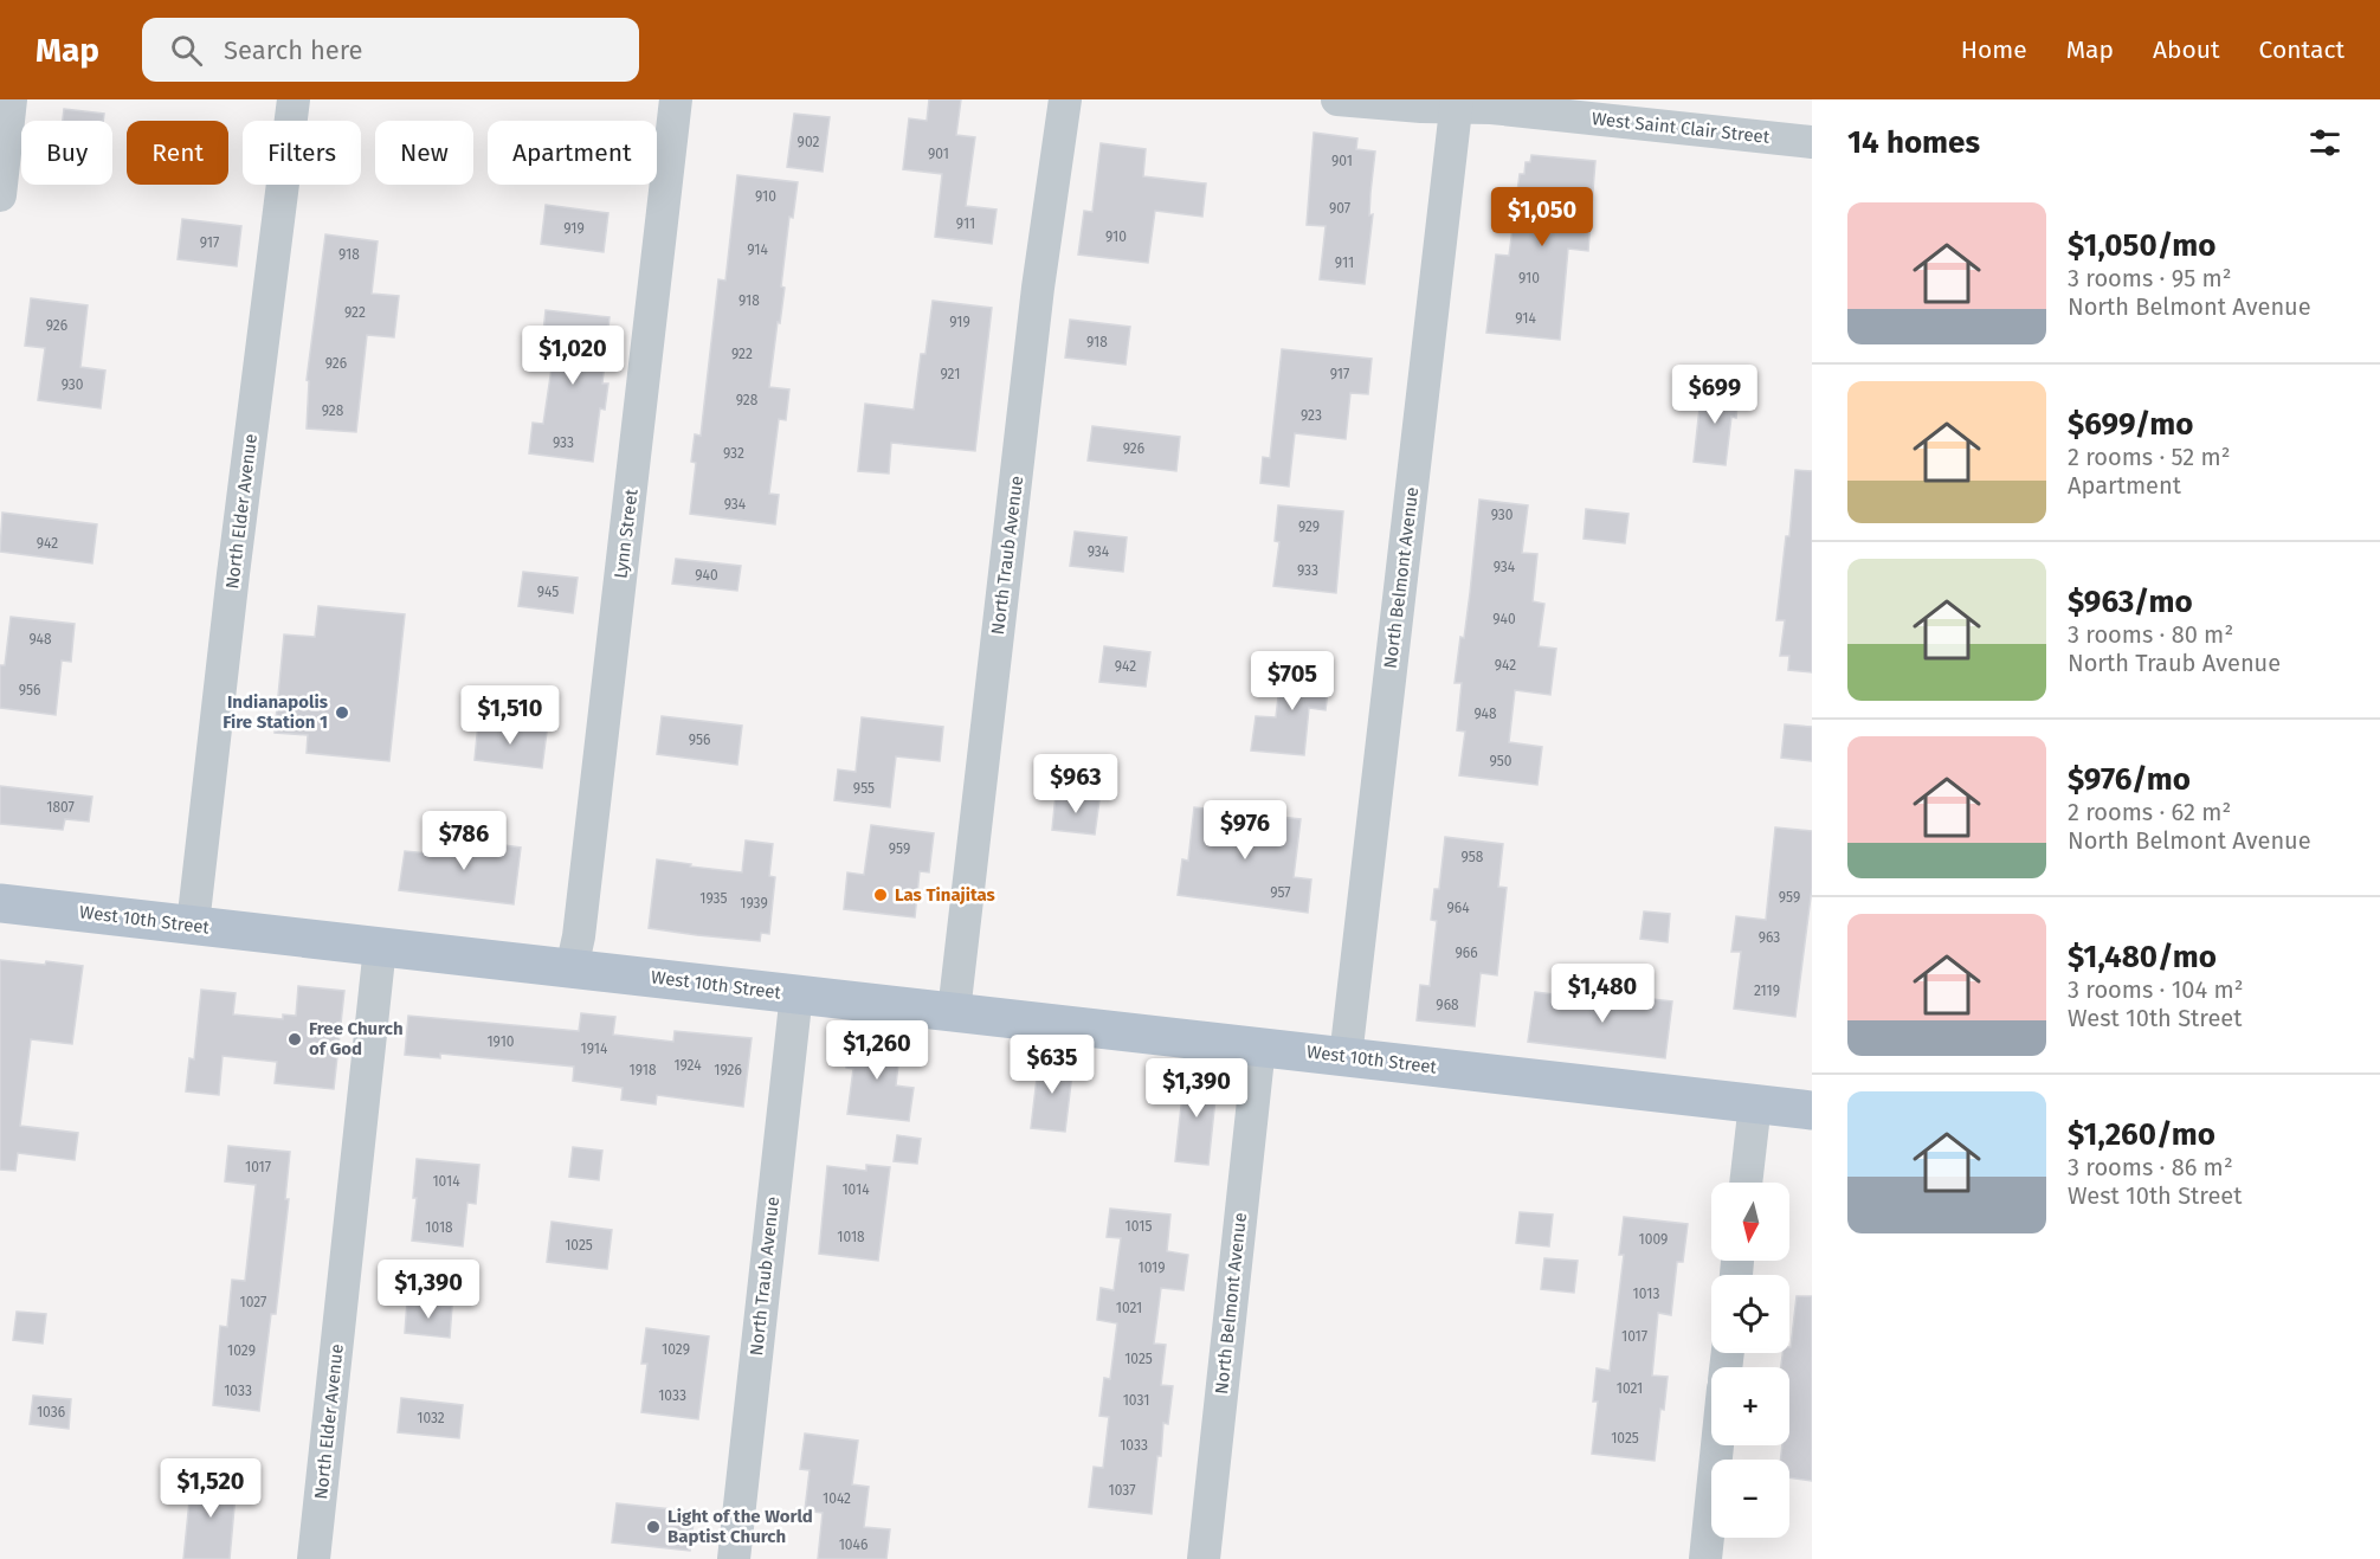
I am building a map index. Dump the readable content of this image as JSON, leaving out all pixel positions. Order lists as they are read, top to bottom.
{
  "streets": {
    "main road": ["West 10th Street"],
    "street": [
      "West Saint Clair Street",
      "North Elder Avenue",
      "Lynn Street",
      "North Traub Avenue",
      "North Belmont Avenue"
    ]
  },
  "crossings": [
    ["West Saint Clair Street", "North Belmont Avenue"],
    ["North Elder Avenue", "West 10th Street"],
    ["Lynn Street", "West 10th Street"],
    ["North Traub Avenue", "West 10th Street"],
    ["North Belmont Avenue", "West 10th Street"]
  ],
  "places": [
    "Indianapolis Fire Station 1",
    "Las Tinajitas",
    "Free Church of God",
    "Light of the World Baptist Church"
  ],
  "house_numbers": [
    "902",
    "901",
    "901",
    "910",
    "907",
    "911",
    "919",
    "910",
    "917",
    "914",
    "918",
    "911",
    "910",
    "918",
    "922",
    "914",
    "919",
    "926",
    "918",
    "922",
    "926",
    "921",
    "917",
    "930",
    "928",
    "928",
    "923",
    "933",
    "926",
    "932",
    "934",
    "930",
    "929",
    "942",
    "934",
    "934",
    "933",
    "940",
    "945",
    "940",
    "948",
    "942",
    "942",
    "956",
    "948",
    "956",
    "950",
    "955",
    "1807",
    "959",
    "958",
    "957",
    "959",
    "1935",
    "1939",
    "964",
    "963",
    "966",
    "2119",
    "968",
    "1910",
    "1914",
    "1924",
    "1918",
    "1926",
    "1017",
    "1014",
    "1014",
    "1015",
    "1018",
    "1018",
    "1009",
    "1025",
    "1019",
    "1013",
    "1027",
    "1021",
    "1017",
    "1029",
    "1029",
    "1025",
    "1021",
    "1033",
    "1033",
    "1031",
    "1036",
    "1032",
    "1025",
    "1033",
    "1037",
    "1042",
    "1046"
  ],
  "north": "bottom",
  "page": {
    "header": "Map",
    "search": "Search here",
    "nav": [
      "Home",
      "Map",
      "About",
      "Contact"
    ],
    "heading": "14 homes",
    "chip": [
      "Buy",
      "Rent",
      "Filters",
      "New",
      "Apartment"
    ],
    "list": [
      {
        "name": "$1,050/mo",
        "note": "3 rooms · 95 m² · North Belmont Avenue"
      },
      {
        "name": "$699/mo",
        "note": "2 rooms · 52 m² · Apartment"
      },
      {
        "name": "$963/mo",
        "note": "3 rooms · 80 m² · North Traub Avenue"
      },
      {
        "name": "$976/mo",
        "note": "2 rooms · 62 m² · North Belmont Avenue"
      },
      {
        "name": "$1,480/mo",
        "note": "3 rooms · 104 m² · West 10th Street"
      },
      {
        "name": "$1,260/mo",
        "note": "3 rooms · 86 m² · West 10th Street"
      }
    ],
    "price": [
      "$1,050",
      "$1,020",
      "$699",
      "$705",
      "$1,510",
      "$963",
      "$976",
      "$786",
      "$1,480",
      "$1,260",
      "$635",
      "$1,390",
      "$1,390",
      "$1,520"
    ],
    "map_buttons": ["+", "−"]
  }
}
